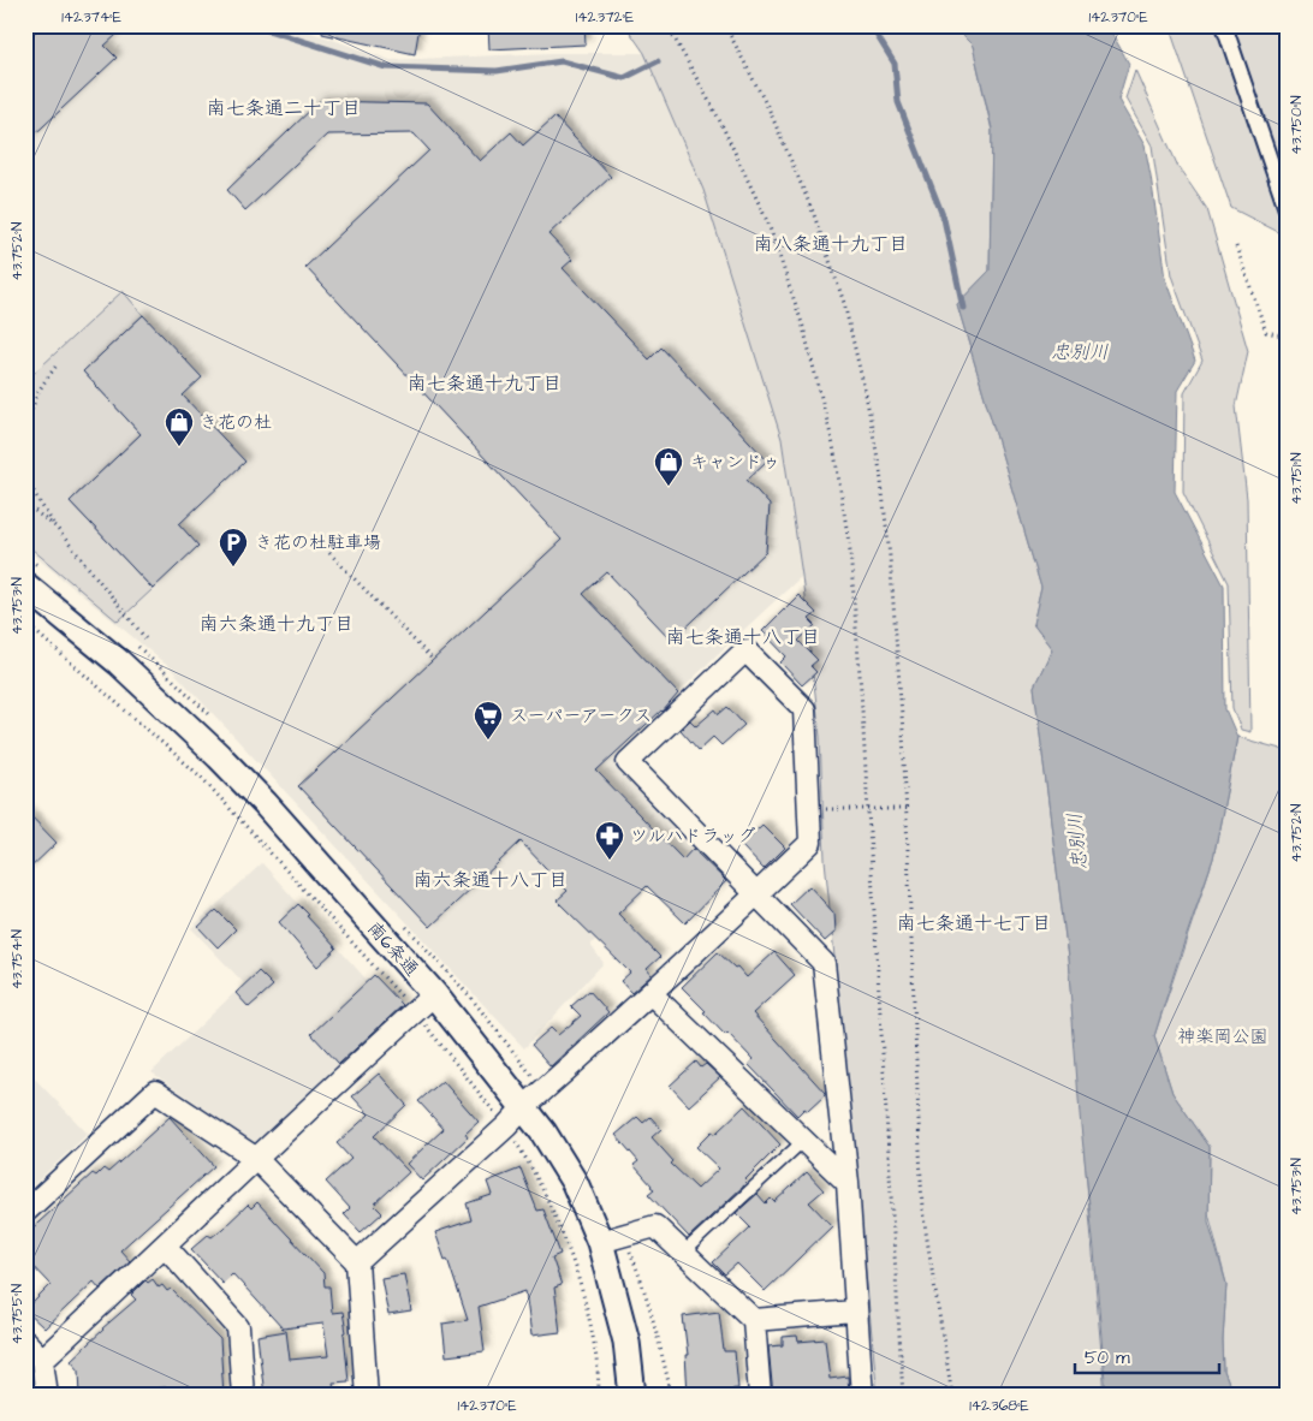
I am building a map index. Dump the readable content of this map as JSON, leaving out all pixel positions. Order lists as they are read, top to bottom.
{
  "streets": {
    "street": ["南6条通"]
  },
  "districts": [
    "南七条通二十丁目",
    "南八条通十九丁目",
    "南七条通十九丁目",
    "南六条通十九丁目",
    "南七条通十八丁目",
    "南六条通十八丁目",
    "南七条通十七丁目"
  ],
  "water": ["忠別川"],
  "parks": ["神楽岡公園"],
  "places": {
    "shop": ["き花の杜", "キャンドゥ"],
    "parking": ["き花の杜駐車場"],
    "supermarket": ["スーパーアークス"],
    "pharmacy": ["ツルハドラッグ"]
  },
  "scale_bar": "50 m",
  "coordinates": [
    "142.374°E",
    "142.372°E",
    "142.370°E",
    "43.750°N",
    "43.752°N",
    "43.751°N",
    "43.753°N",
    "43.754°N",
    "43.755°N",
    "142.368°E"
  ]
}
